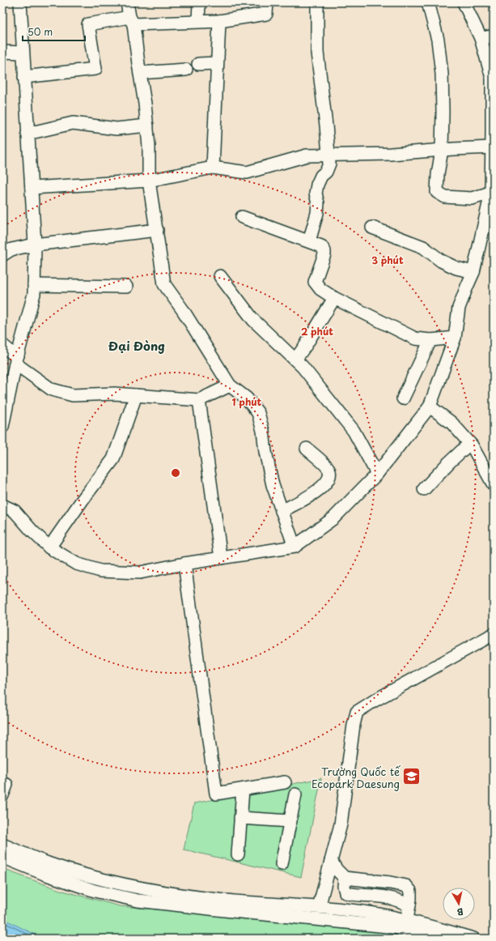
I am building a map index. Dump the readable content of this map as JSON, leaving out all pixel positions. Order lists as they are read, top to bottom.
{
  "districts": ["Đại Đòng"],
  "places": {
    "school or university": ["Trường Quốc tế Ecopark Daesung"]
  },
  "scale_bar": "50 m",
  "north": "bottom",
  "rings": ["3 phút", "2 phút", "1 phút"]
}
